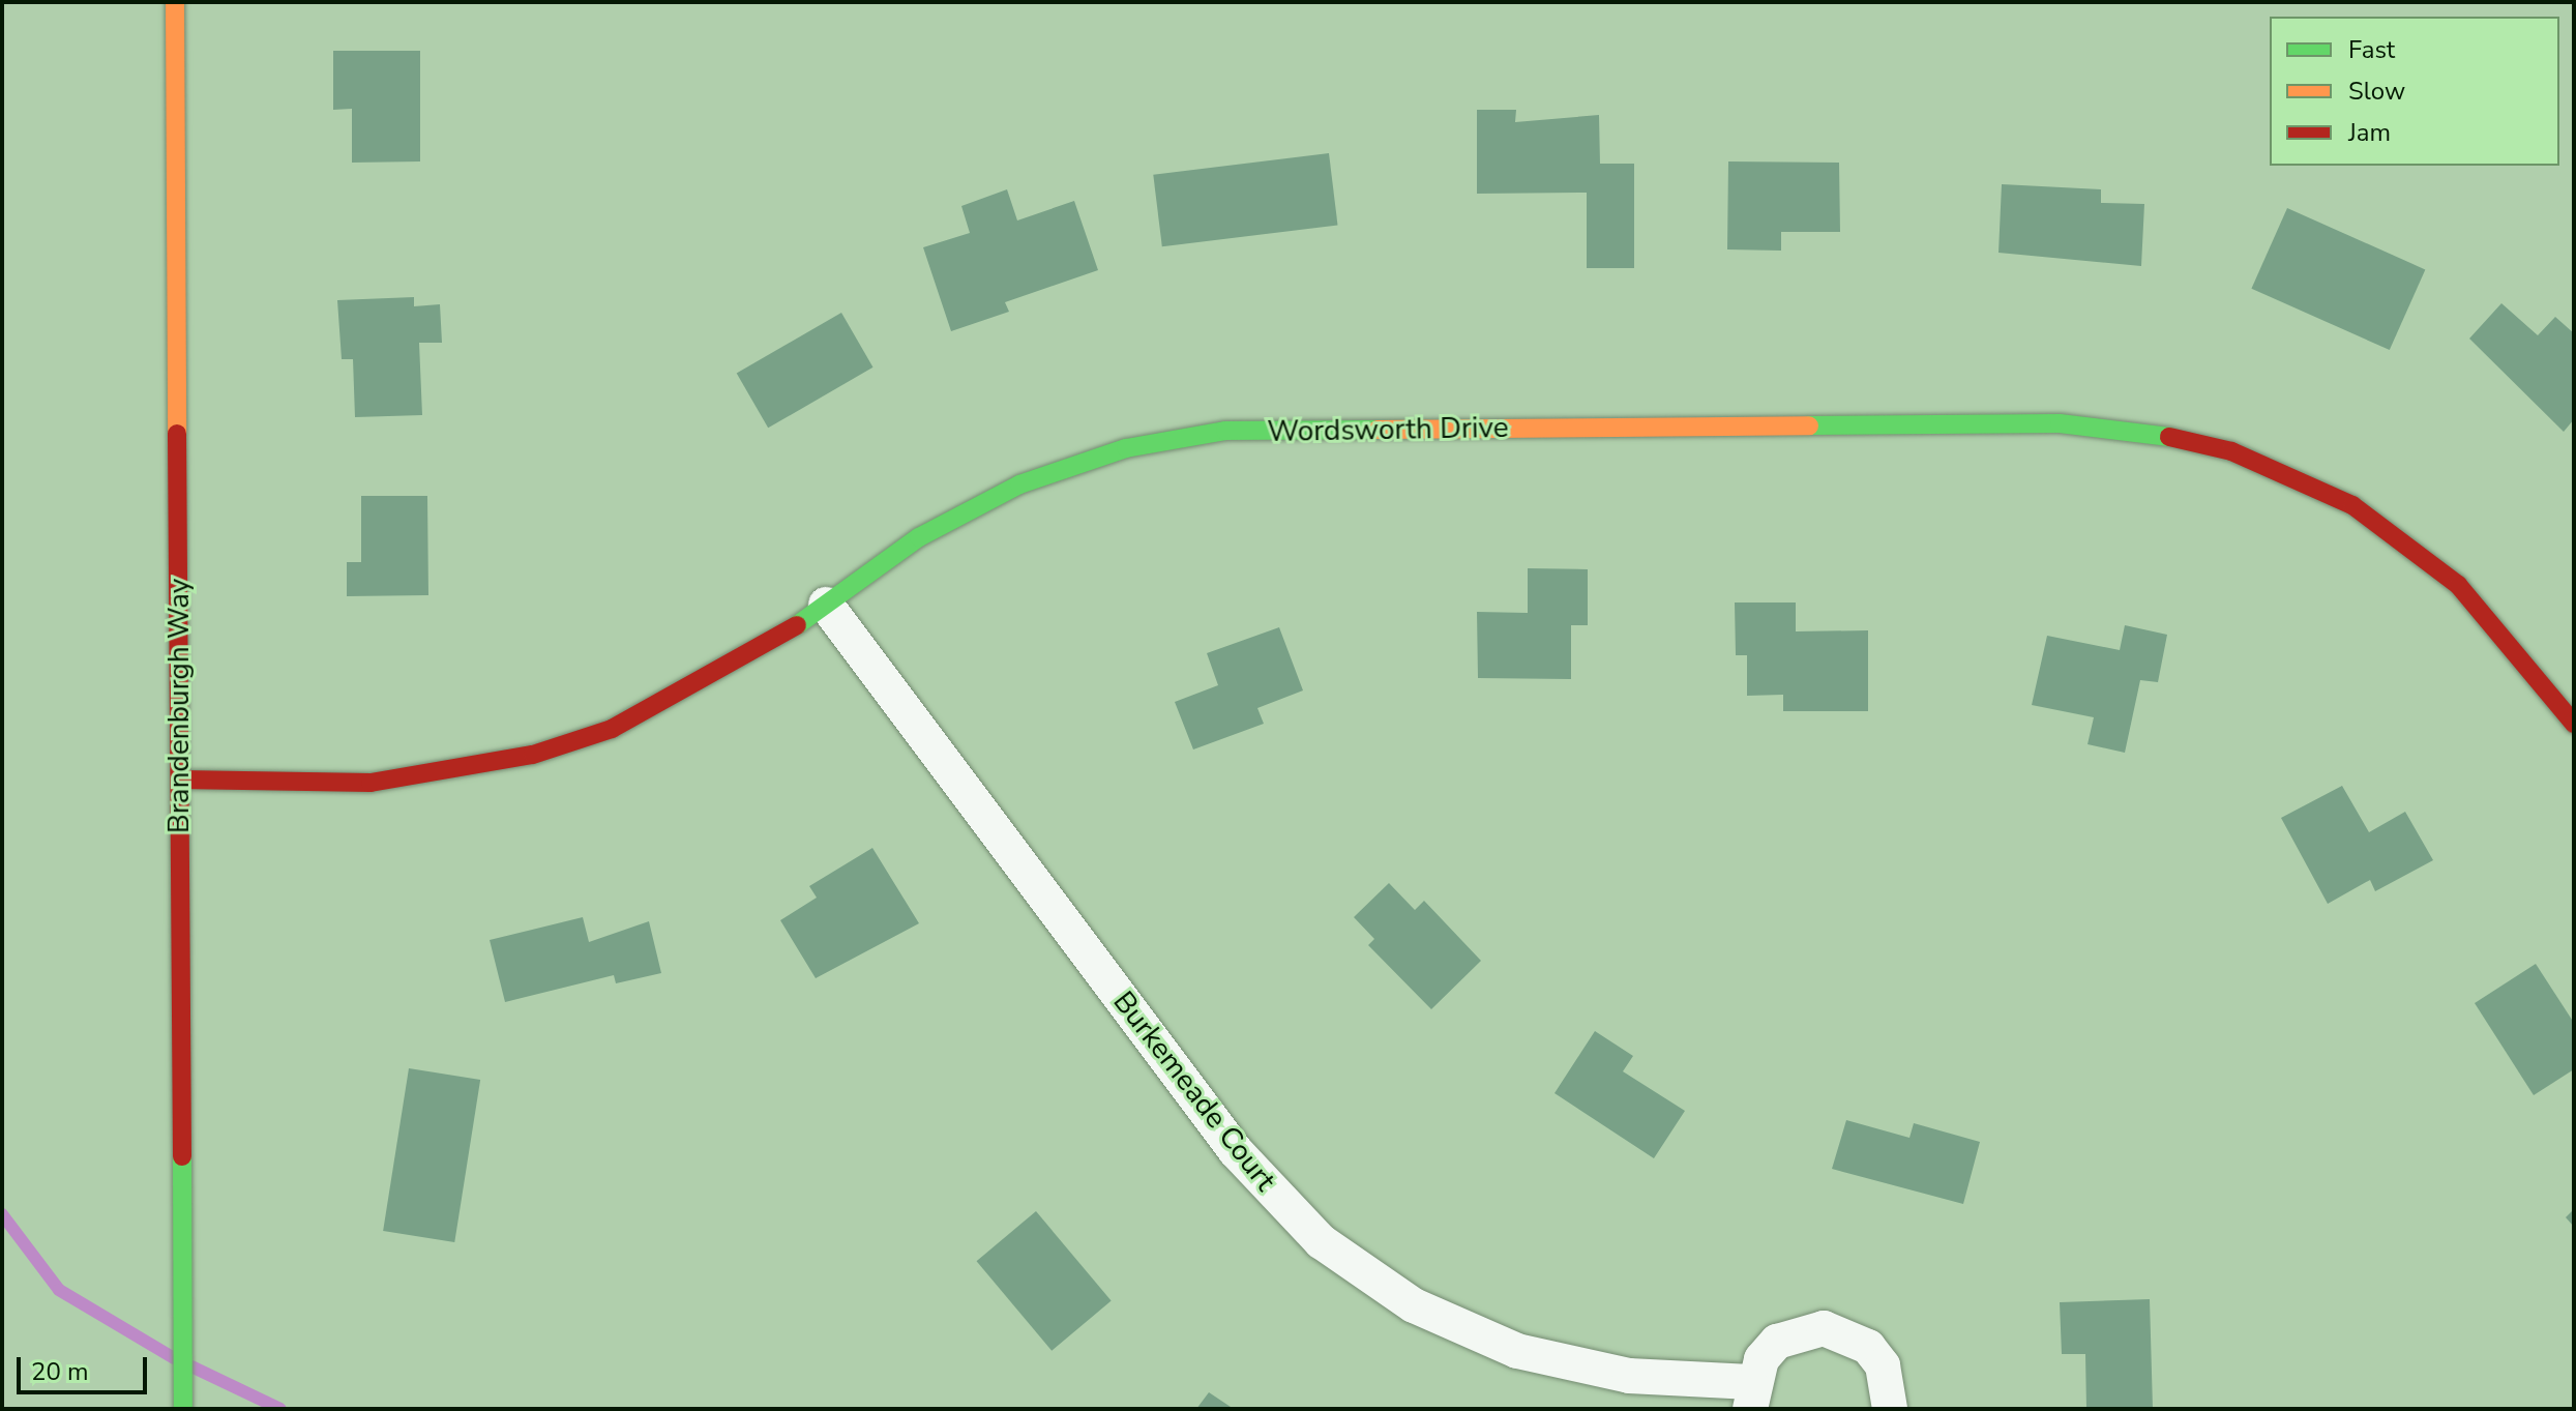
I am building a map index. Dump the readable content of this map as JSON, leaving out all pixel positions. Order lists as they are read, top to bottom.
{
  "streets": {
    "street": ["Wordsworth Drive", "Brandenburgh Way", "Burkemeade Court"]
  },
  "crossings": [
    ["Wordsworth Drive", "Brandenburgh Way"],
    ["Wordsworth Drive", "Burkemeade Court"]
  ],
  "legend": ["Fast", "Slow", "Jam"],
  "scale_bar": "20 m"
}
